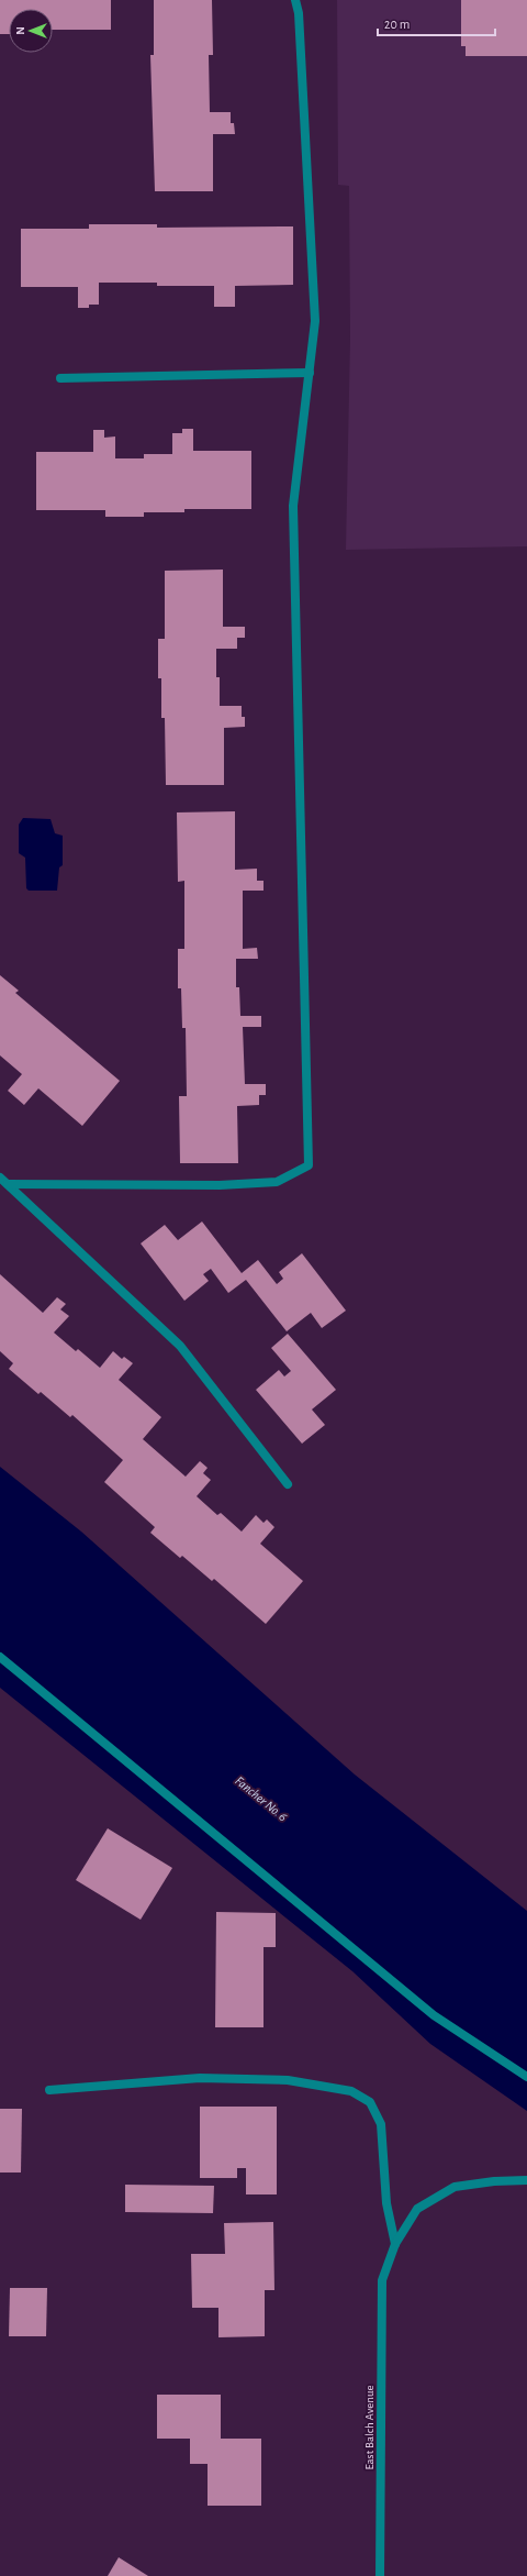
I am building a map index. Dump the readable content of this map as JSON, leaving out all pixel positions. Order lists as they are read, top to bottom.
{
  "streets": {
    "street": ["East Balch Avenue"]
  },
  "water": ["Fancher No. 6"],
  "scale_bar": "20 m",
  "north": "left"
}
